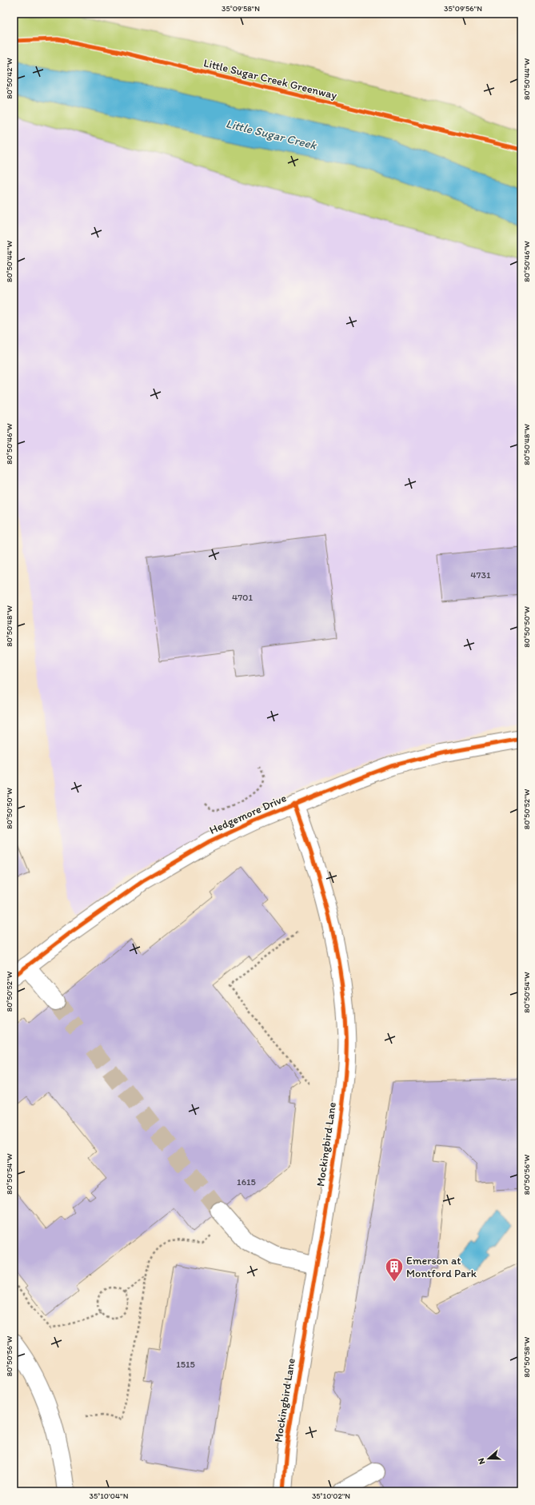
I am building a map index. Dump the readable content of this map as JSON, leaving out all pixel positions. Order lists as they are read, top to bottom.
{
  "streets": {
    "street": ["Hedgemore Drive", "Mockingbird Lane"],
    "cycle path": ["Little Sugar Creek Greenway"]
  },
  "crossings": [
    ["Hedgemore Drive", "Mockingbird Lane"]
  ],
  "water": ["Little Sugar Creek"],
  "places": {
    "building": ["Emerson at Montford Park"]
  },
  "house_numbers": [
    "4731",
    "4701",
    "1615",
    "1515"
  ],
  "north": "left",
  "coordinates": [
    "35°09'58\"N",
    "35°09'56\"N",
    "80°50'42\"W",
    "80°50'44\"W",
    "80°50'46\"W",
    "80°50'48\"W",
    "80°50'50\"W",
    "80°50'52\"W",
    "80°50'54\"W",
    "80°50'56\"W",
    "80°50'58\"W",
    "35°10'04\"N",
    "35°10'02\"N"
  ]
}
